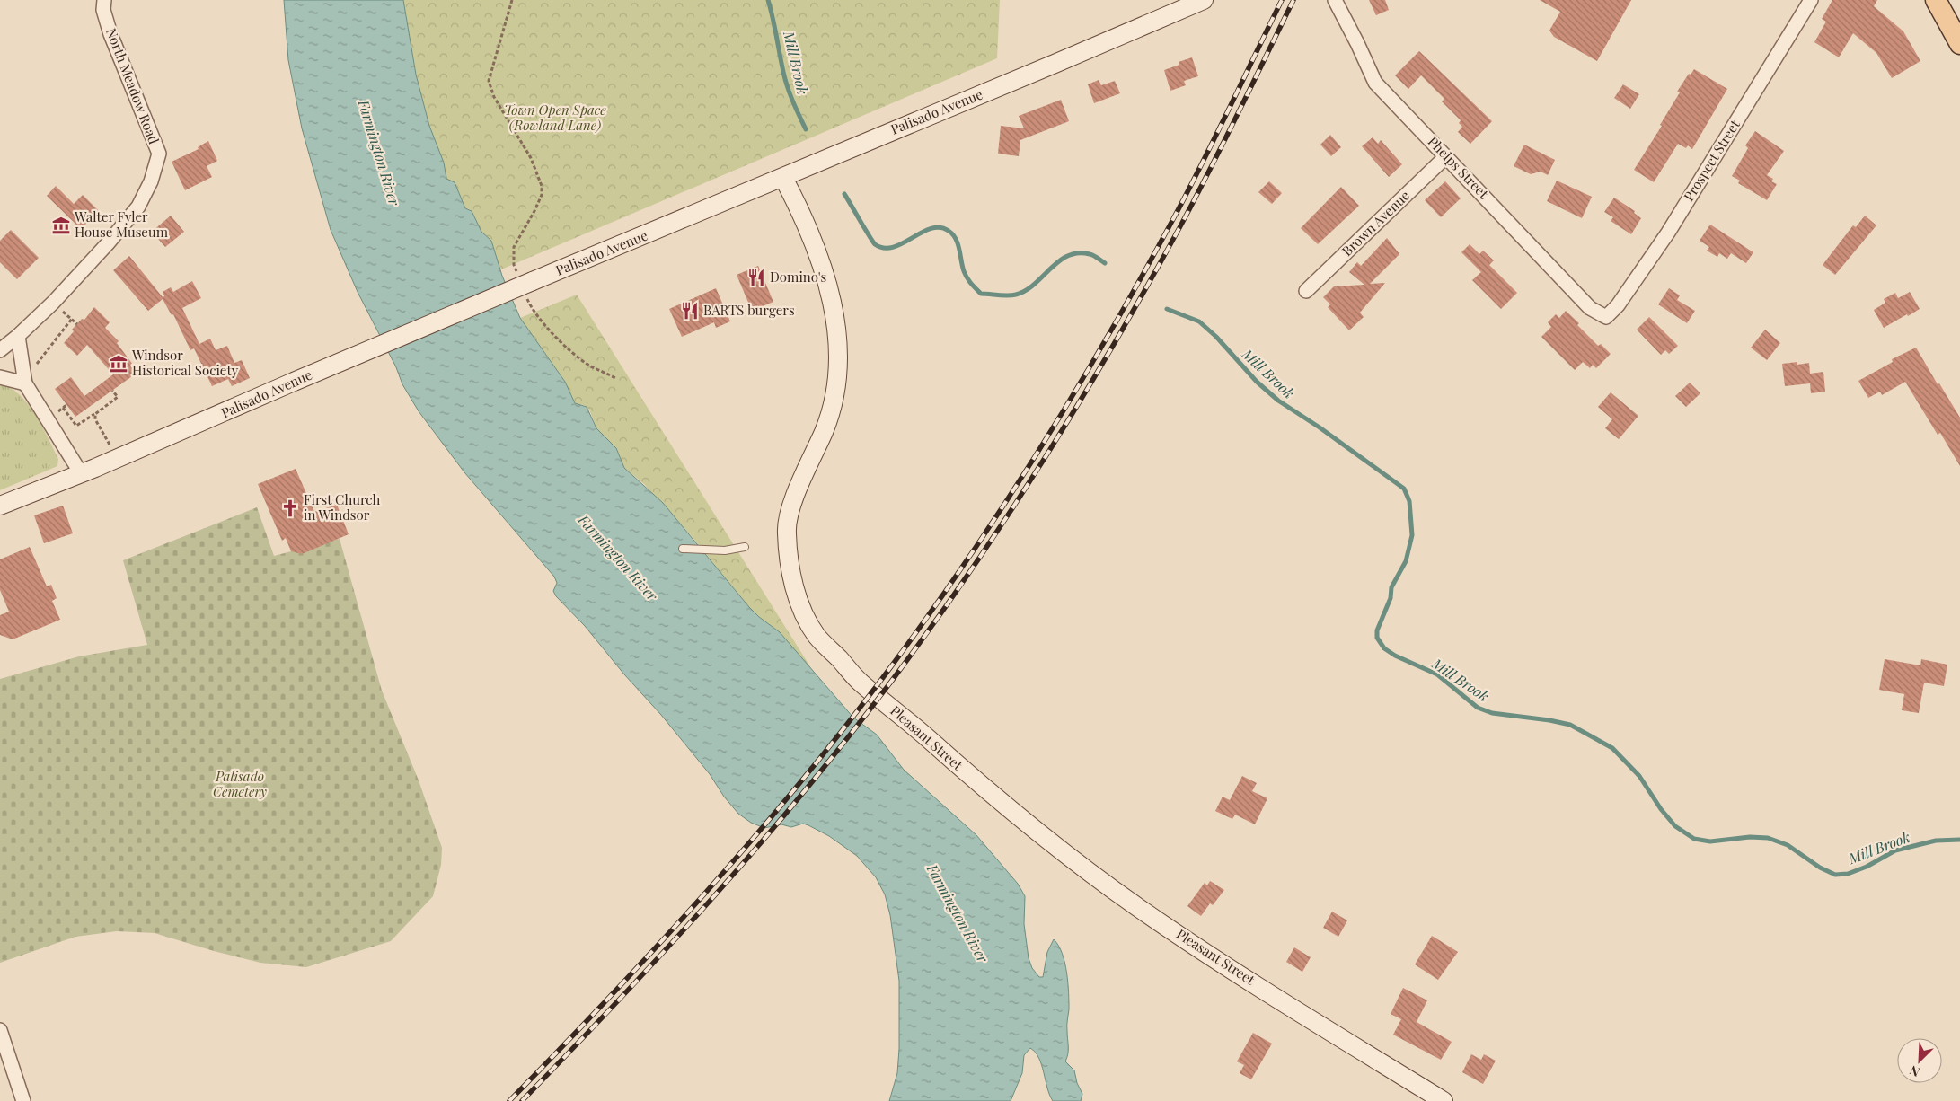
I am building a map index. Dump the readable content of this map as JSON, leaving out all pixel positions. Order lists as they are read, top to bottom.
{
  "streets": {
    "main road": ["Palisado Avenue", "Pleasant Street"],
    "street": [
      "North Meadow Road",
      "Prospect Street",
      "Phelps Street",
      "Brown Avenue"
    ]
  },
  "crossings": [
    ["Palisado Avenue", "Pleasant Street"],
    ["Prospect Street", "Phelps Street"],
    ["Phelps Street", "Brown Avenue"]
  ],
  "water": ["Mill Brook", "Farmington River"],
  "parks": ["Town Open Space (Rowland Lane)", "Palisado Cemetery"],
  "places": {
    "museum": ["Walter Fyler House Museum", "Windsor Historical Society"],
    "restaurant": ["Domino's", "BARTS burgers"],
    "church": ["First Church in Windsor"]
  },
  "north": "bottom left"
}
